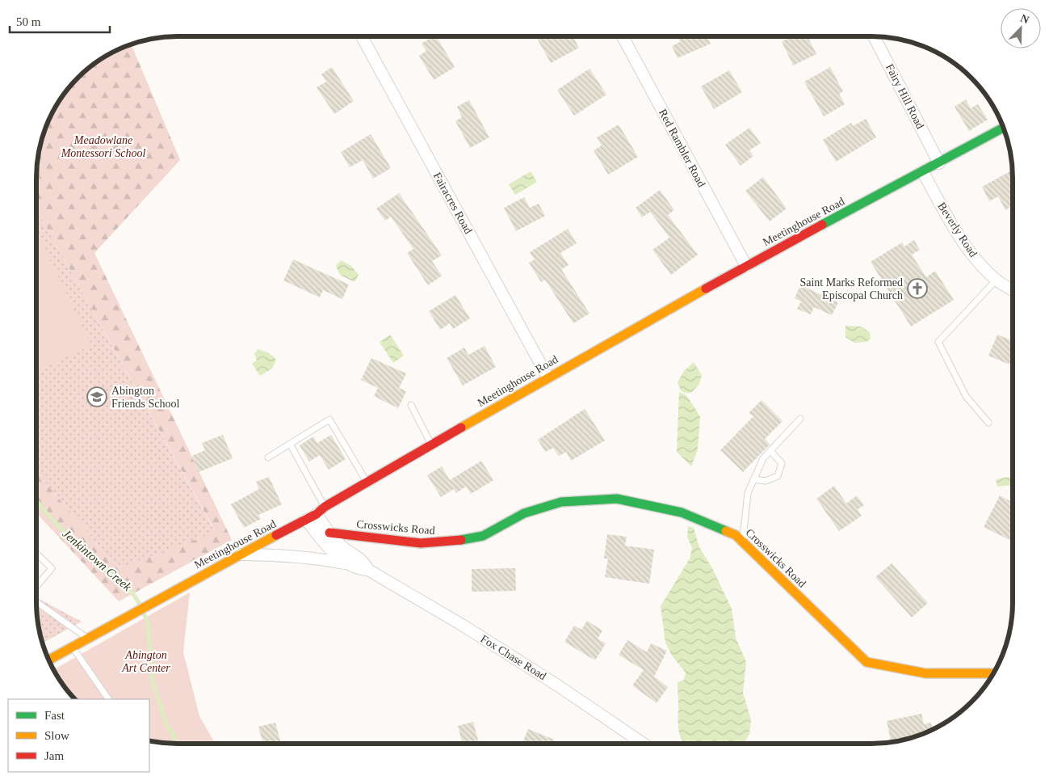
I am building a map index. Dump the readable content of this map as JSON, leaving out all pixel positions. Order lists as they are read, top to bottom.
{
  "streets": {
    "street": [
      "Fairy Hill Road",
      "Red Rambler Road",
      "Fairacres Road",
      "Meetinghouse Road",
      "Beverly Road",
      "Crosswicks Road",
      "Fox Chase Road"
    ]
  },
  "crossings": [
    ["Fairy Hill Road", "Meetinghouse Road"],
    ["Red Rambler Road", "Meetinghouse Road"],
    ["Fairacres Road", "Meetinghouse Road"],
    ["Meetinghouse Road", "Beverly Road"],
    ["Meetinghouse Road", "Fox Chase Road"],
    ["Crosswicks Road", "Fox Chase Road"]
  ],
  "water": ["Jenkintown Creek"],
  "parks": ["Meadowlane Montessori School", "Abington Art Center"],
  "places": {
    "church": ["Saint Marks Reformed Episcopal Church"],
    "school or university": ["Abington Friends School"]
  },
  "legend": ["Fast", "Slow", "Jam"],
  "scale_bar": "50 m",
  "north": "top right"
}
